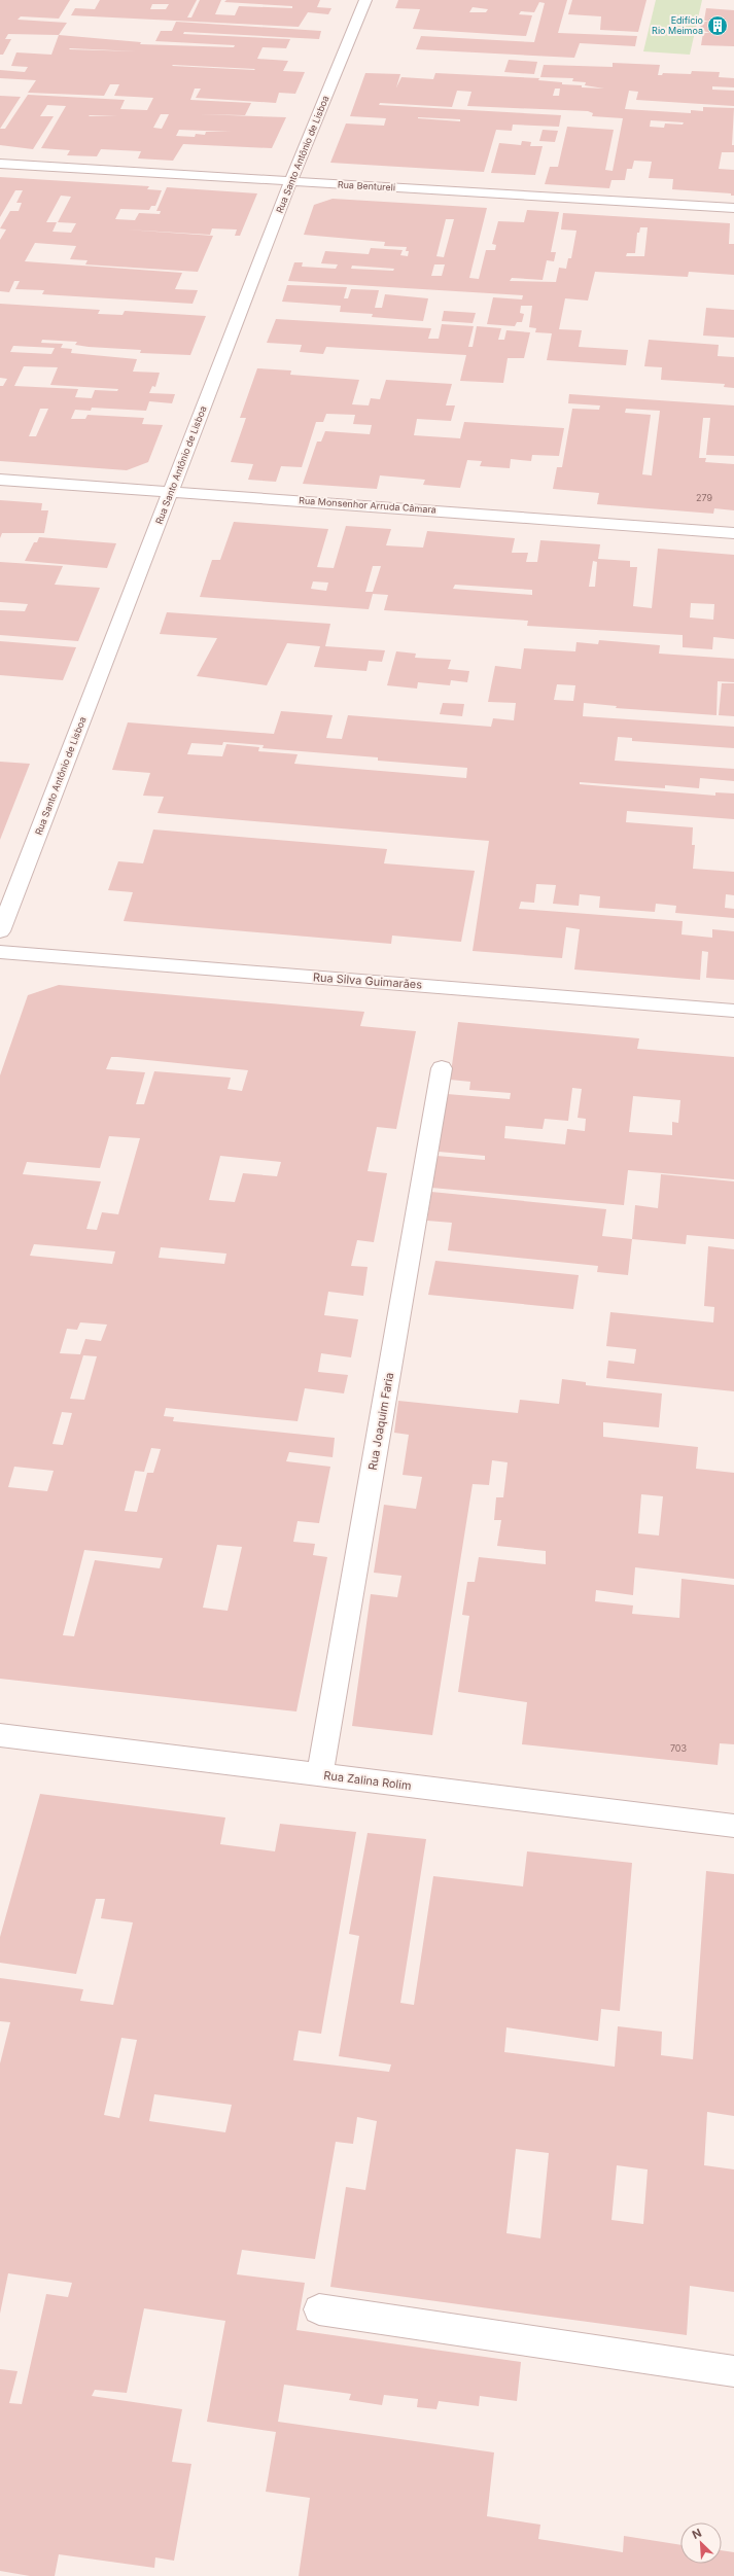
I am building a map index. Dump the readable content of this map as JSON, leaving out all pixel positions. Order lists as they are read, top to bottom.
{
  "streets": {
    "street": [
      "Rua Santo Antônio de Lisboa",
      "Rua Bentureli",
      "Rua Monsenhor Arruda Câmara",
      "Rua Silva Guimarães",
      "Rua Joaquim Faria",
      "Rua Zalina Rolim"
    ]
  },
  "crossings": [
    ["Rua Santo Antônio de Lisboa", "Rua Bentureli"],
    ["Rua Santo Antônio de Lisboa", "Rua Monsenhor Arruda Câmara"],
    ["Rua Joaquim Faria", "Rua Zalina Rolim"]
  ],
  "places": {
    "building": ["Edifício Rio Meimoa"]
  },
  "house_numbers": ["279", "703"],
  "north": "top left"
}
